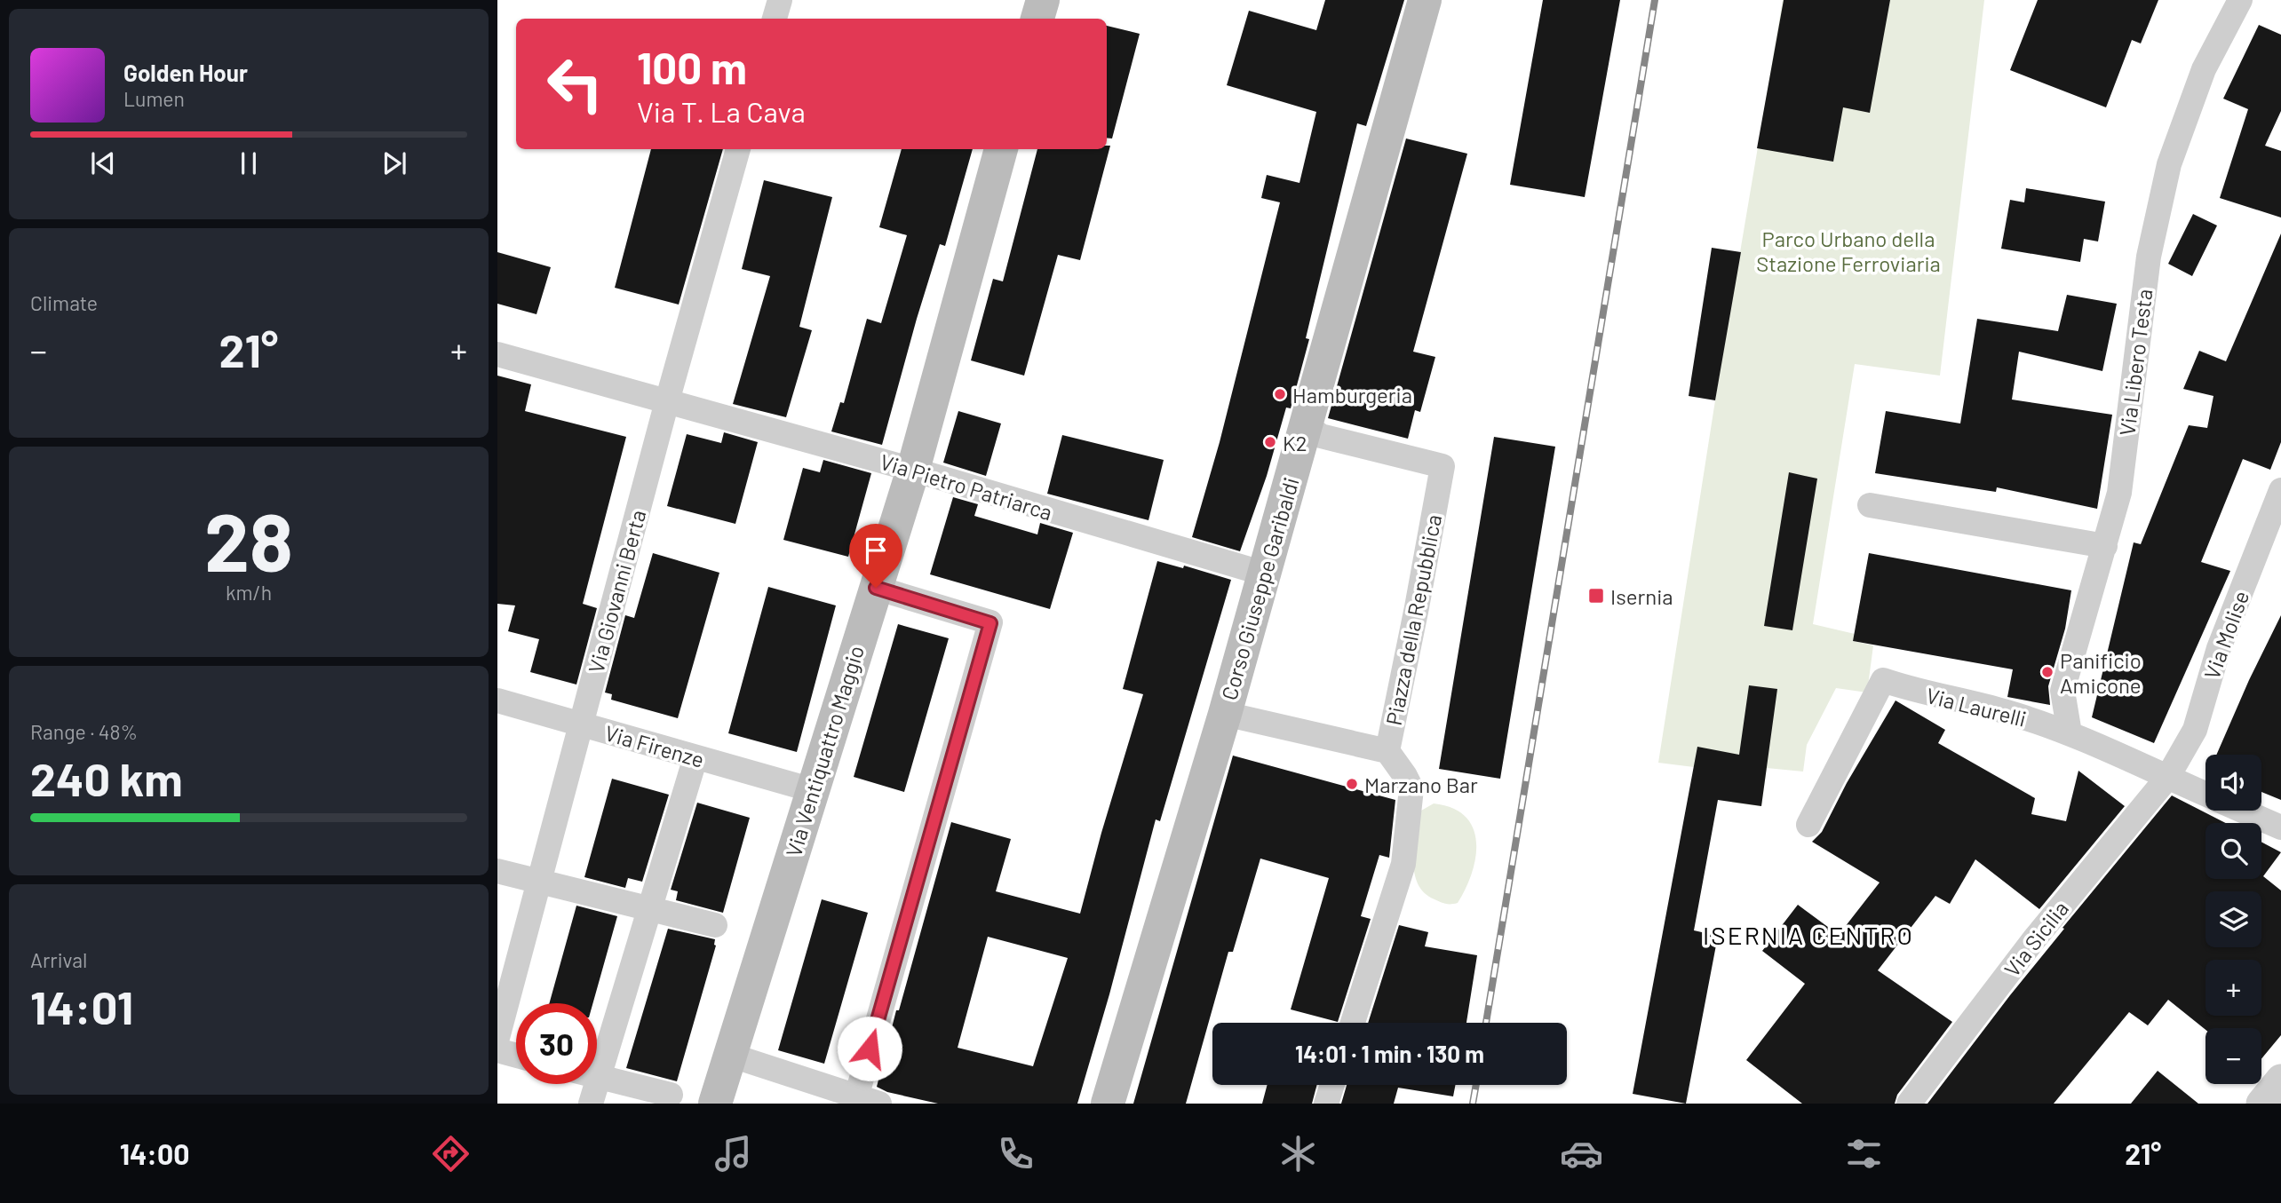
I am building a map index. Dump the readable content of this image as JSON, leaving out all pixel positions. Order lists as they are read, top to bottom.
{
  "streets": {
    "main road": ["Corso Giuseppe Garibaldi", "Via Ventiquattro Maggio"],
    "street": [
      "Via Libero Testa",
      "Via Pietro Patriarca",
      "Via Giovanni Berta",
      "Piazza della Repubblica",
      "Via Molise",
      "Via Laurelli",
      "Via Firenze",
      "Via Sicilia"
    ]
  },
  "crossings": [
    ["Via Libero Testa", "Via Laurelli"],
    ["Via Pietro Patriarca", "Corso Giuseppe Garibaldi"],
    ["Via Pietro Patriarca", "Via Giovanni Berta"],
    ["Via Pietro Patriarca", "Via Ventiquattro Maggio"],
    ["Corso Giuseppe Garibaldi", "Piazza della Repubblica"],
    ["Via Giovanni Berta", "Via Firenze"],
    ["Via Molise", "Via Laurelli"],
    ["Via Molise", "Via Sicilia"],
    ["Via Laurelli", "Via Sicilia"],
    ["Via Firenze", "Via Ventiquattro Maggio"]
  ],
  "districts": ["ISERNIA CENTRO"],
  "parks": ["Parco Urbano della Stazione Ferroviaria"],
  "places": {
    "other": [
      "Hamburgeria",
      "K2",
      "Panificio Amicone",
      "Marzano Bar"
    ],
    "transit": ["Isernia"]
  },
  "page": {
    "turn": ["100 m", "Via T. La Cava"],
    "song": ["Golden Hour", "Lumen"],
    "tile": [
      "Climate",
      ["28", "km/h"],
      ["Range · 48%", "240 km"],
      ["Arrival", "14:01"]
    ],
    "heat": ["−", "21°", "+"],
    "map_buttons": ["+", "−"],
    "limit": "30",
    "trip": "14:01 · 1 min · 130 m",
    "tabs": ["14:00", "21°"]
  }
}
